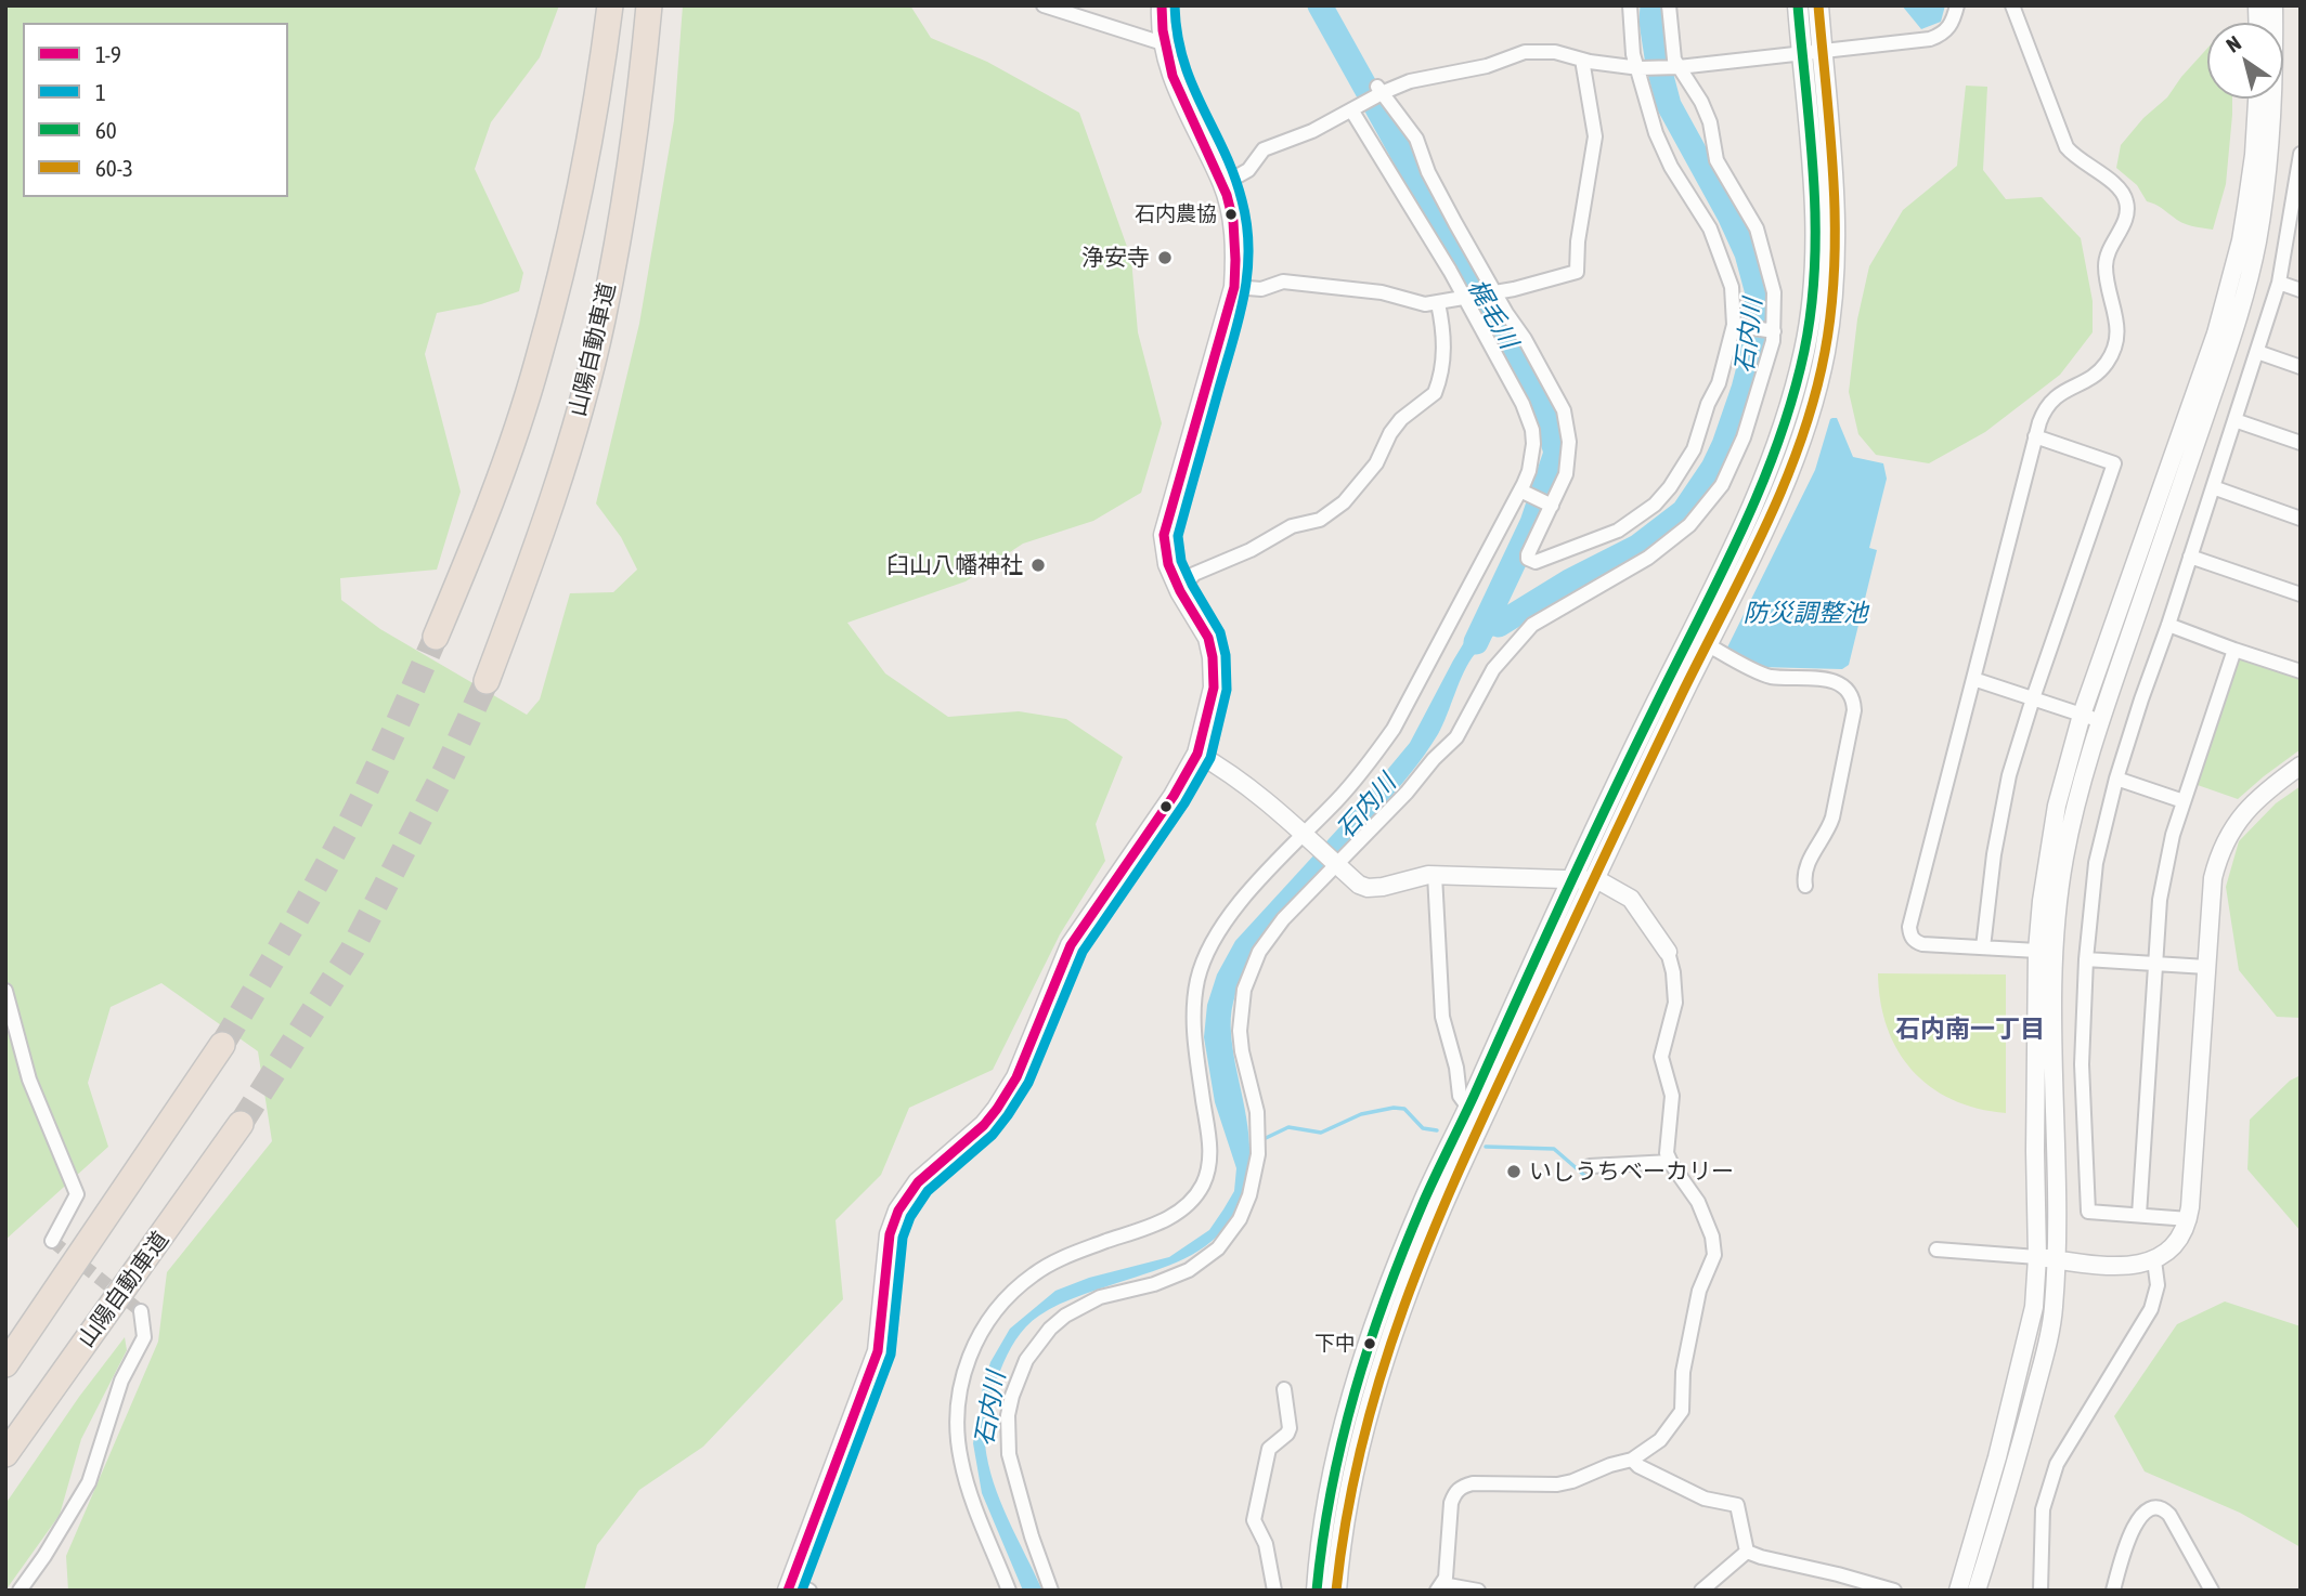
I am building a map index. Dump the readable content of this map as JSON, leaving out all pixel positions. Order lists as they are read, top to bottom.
{
  "streets": {
    "highway": ["山陽自動車道"]
  },
  "districts": ["石内南一丁目"],
  "water": ["梶毛川", "石内川", "防災調整池"],
  "places": [
    "石内農協",
    "浄安寺",
    "臼山八幡神社",
    "いしうちベーカリー",
    "下中"
  ],
  "lines": [
    "transit line 1-9",
    "transit line 1",
    "transit line 60",
    "transit line 60-3"
  ],
  "legend": [
    "1-9",
    "1",
    "60",
    "60-3"
  ],
  "north": "top left"
}
